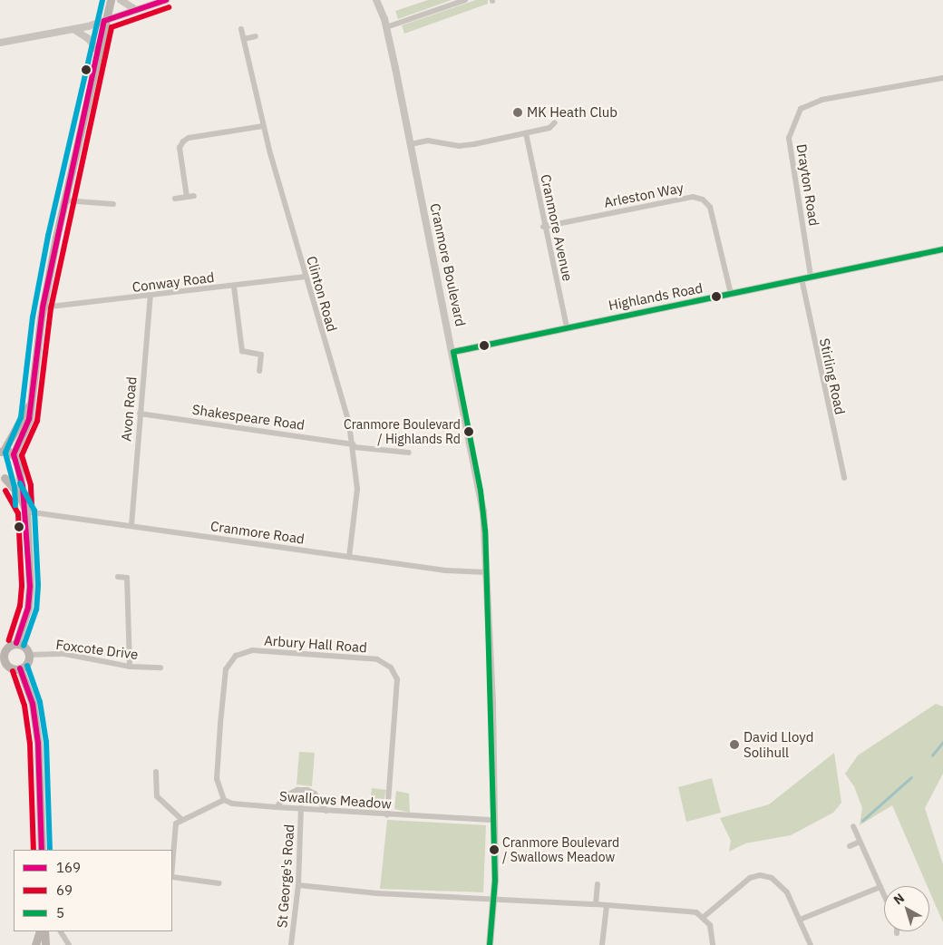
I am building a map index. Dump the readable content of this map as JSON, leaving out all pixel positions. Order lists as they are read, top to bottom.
{
  "streets": {
    "street": [
      "Drayton Road",
      "Arleston Way",
      "Cranmore Avenue",
      "Cranmore Boulevard",
      "Conway Road",
      "Clinton Road",
      "Highlands Road",
      "Stirling Road",
      "Avon Road",
      "Shakespeare Road",
      "Cranmore Road",
      "Arbury Hall Road",
      "Foxcote Drive",
      "Swallows Meadow",
      "St George's Road"
    ]
  },
  "crossings": [
    ["Drayton Road", "Highlands Road"],
    ["Arleston Way", "Cranmore Avenue"],
    ["Arleston Way", "Highlands Road"],
    ["Cranmore Avenue", "Highlands Road"],
    ["Cranmore Boulevard", "Highlands Road"],
    ["Cranmore Boulevard", "Cranmore Road"],
    ["Cranmore Boulevard", "Swallows Meadow"],
    ["Conway Road", "Clinton Road"],
    ["Conway Road", "Avon Road"],
    ["Clinton Road", "Shakespeare Road"],
    ["Clinton Road", "Cranmore Road"],
    ["Highlands Road", "Stirling Road"],
    ["Avon Road", "Shakespeare Road"],
    ["Avon Road", "Cranmore Road"],
    ["Arbury Hall Road", "Swallows Meadow"],
    ["Swallows Meadow", "St George's Road"]
  ],
  "places": [
    "MK Heath Club",
    "Cranmore Boulevard / Highlands Rd",
    "David Lloyd Solihull",
    "Cranmore Boulevard / Swallows Meadow"
  ],
  "lines": ["transit line 169", "transit line 69", "transit line 5"],
  "legend": ["169", "69", "5"],
  "north": "top left"
}
